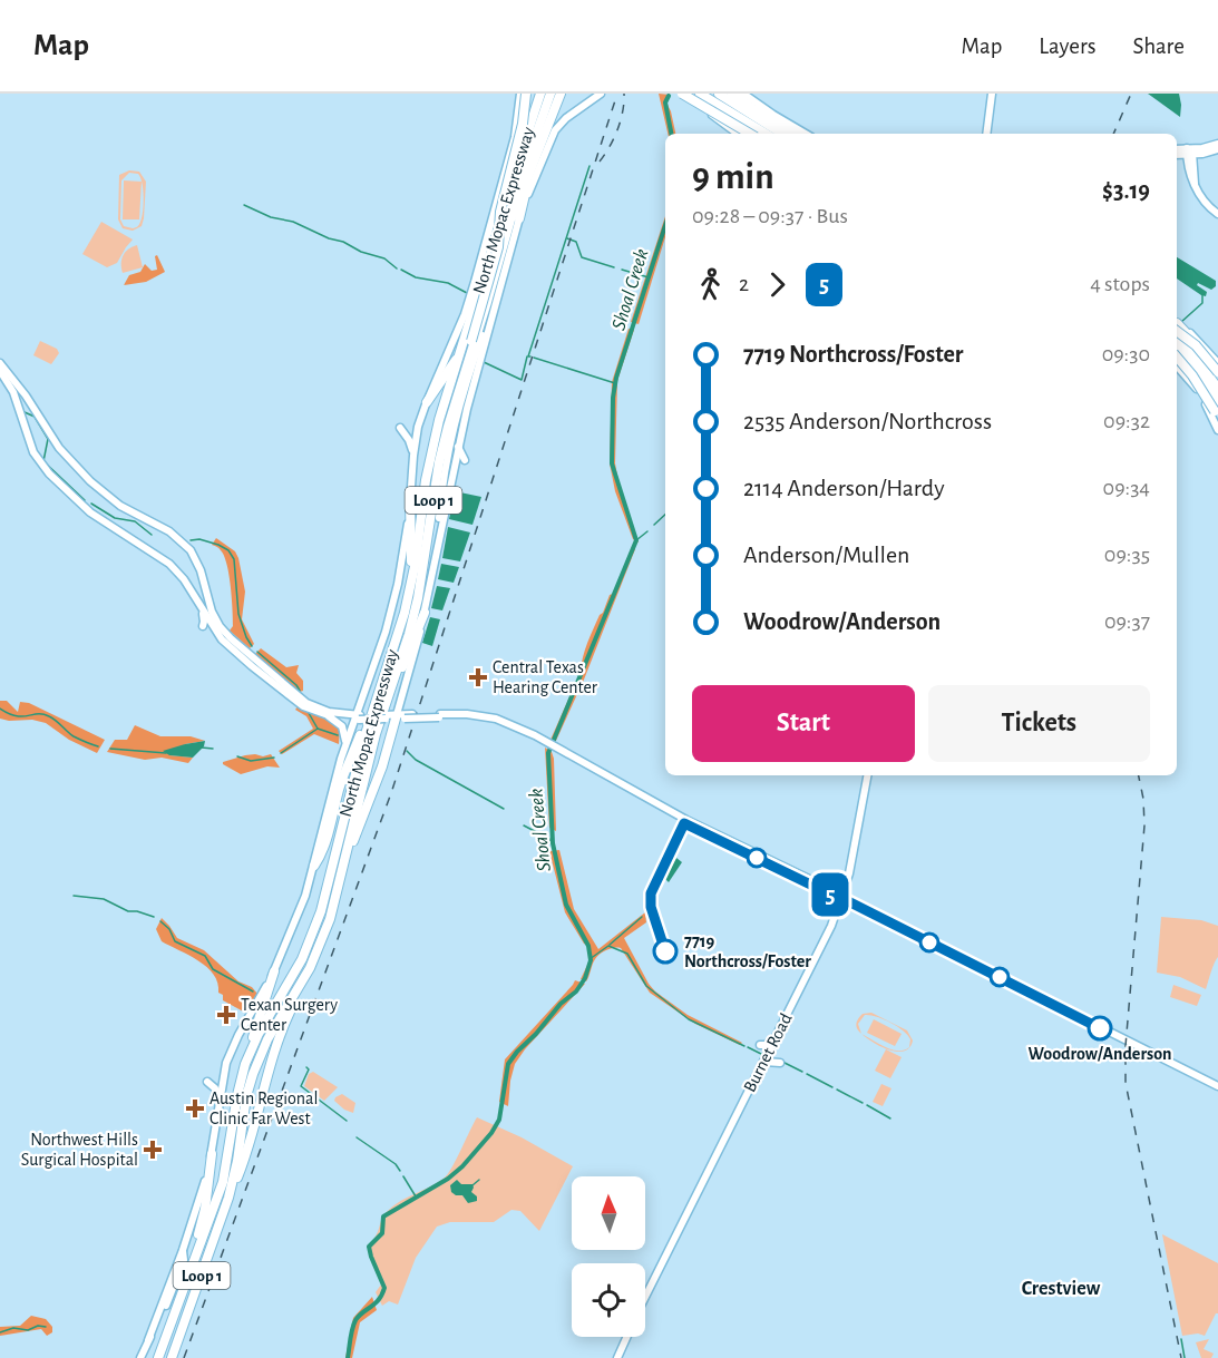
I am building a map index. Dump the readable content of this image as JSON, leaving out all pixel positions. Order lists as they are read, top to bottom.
{
  "streets": {
    "highway": ["North Mopac Expressway", "Loop 1"],
    "main road": ["Burnet Road"]
  },
  "districts": ["Crestview"],
  "water": ["Shoal Creek"],
  "places": {
    "health": [
      "Central Texas Hearing Center",
      "Texan Surgery Center",
      "Austin Regional Clinic Far West",
      "Northwest Hills Surgical Hospital"
    ],
    "other": ["7719 Northcross/Foster", "Woodrow/Anderson"]
  },
  "lines": ["bus line 5"],
  "north": "top",
  "page": {
    "header": "Map",
    "nav": ["Map", "Layers", "Share"],
    "on_map": "5",
    "heading": ["9 min", "09:28 – 09:37 · Bus", "$3.19"],
    "legs": ["2", "5", "4 stops"],
    "list": [
      {
        "name": "7719 Northcross/Foster",
        "value": "09:30"
      },
      {
        "name": "2535 Anderson/Northcross",
        "value": "09:32"
      },
      {
        "name": "2114 Anderson/Hardy",
        "value": "09:34"
      },
      {
        "name": "Anderson/Mullen",
        "value": "09:35"
      },
      {
        "name": "Woodrow/Anderson",
        "value": "09:37"
      }
    ],
    "buttons": ["Start", "Tickets"]
  }
}
